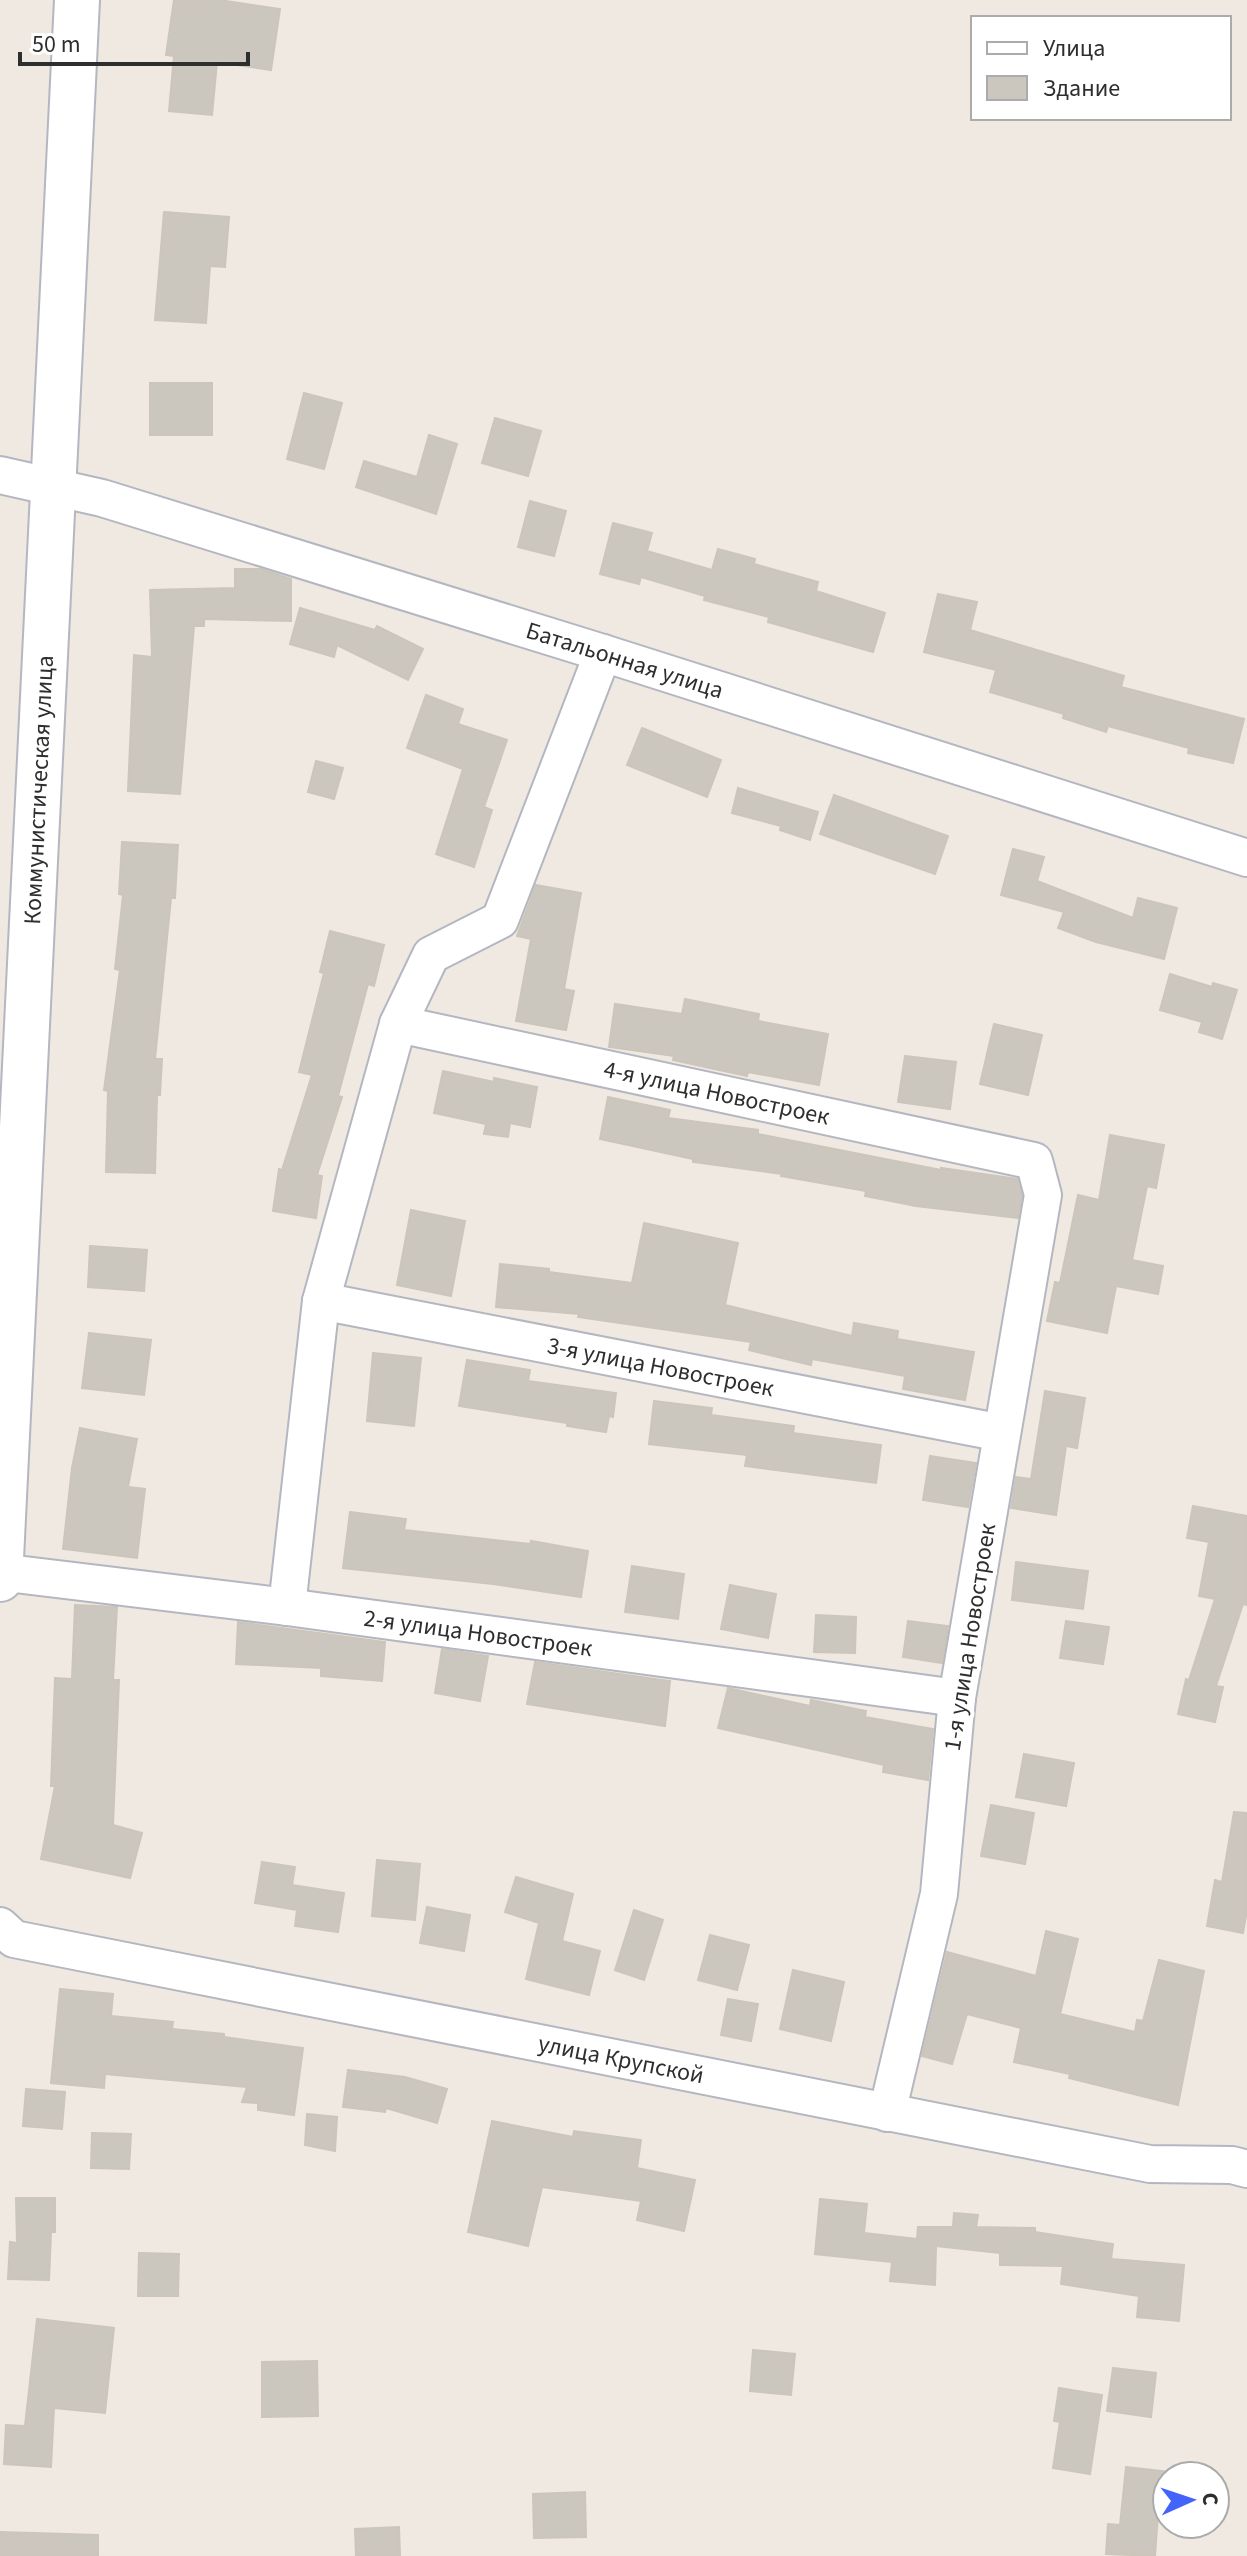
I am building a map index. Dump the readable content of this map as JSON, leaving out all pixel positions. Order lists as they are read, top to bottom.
{
  "streets": {
    "main road": ["Коммунистическая улица"],
    "street": [
      "Батальонная улица",
      "4-я улица Новостроек",
      "3-я улица Новостроек",
      "2-я улица Новостроек",
      "1-я улица Новостроек",
      "улица Крупской"
    ]
  },
  "crossings": [
    ["Батальонная улица", "Коммунистическая улица"],
    ["Коммунистическая улица", "2-я улица Новостроек"],
    ["4-я улица Новостроек", "1-я улица Новостроек"],
    ["3-я улица Новостроек", "1-я улица Новостроек"],
    ["2-я улица Новостроек", "1-я улица Новостроек"],
    ["1-я улица Новостроек", "улица Крупской"]
  ],
  "legend": ["Улица", "Здание"],
  "scale_bar": "50 m",
  "north": "right"
}
